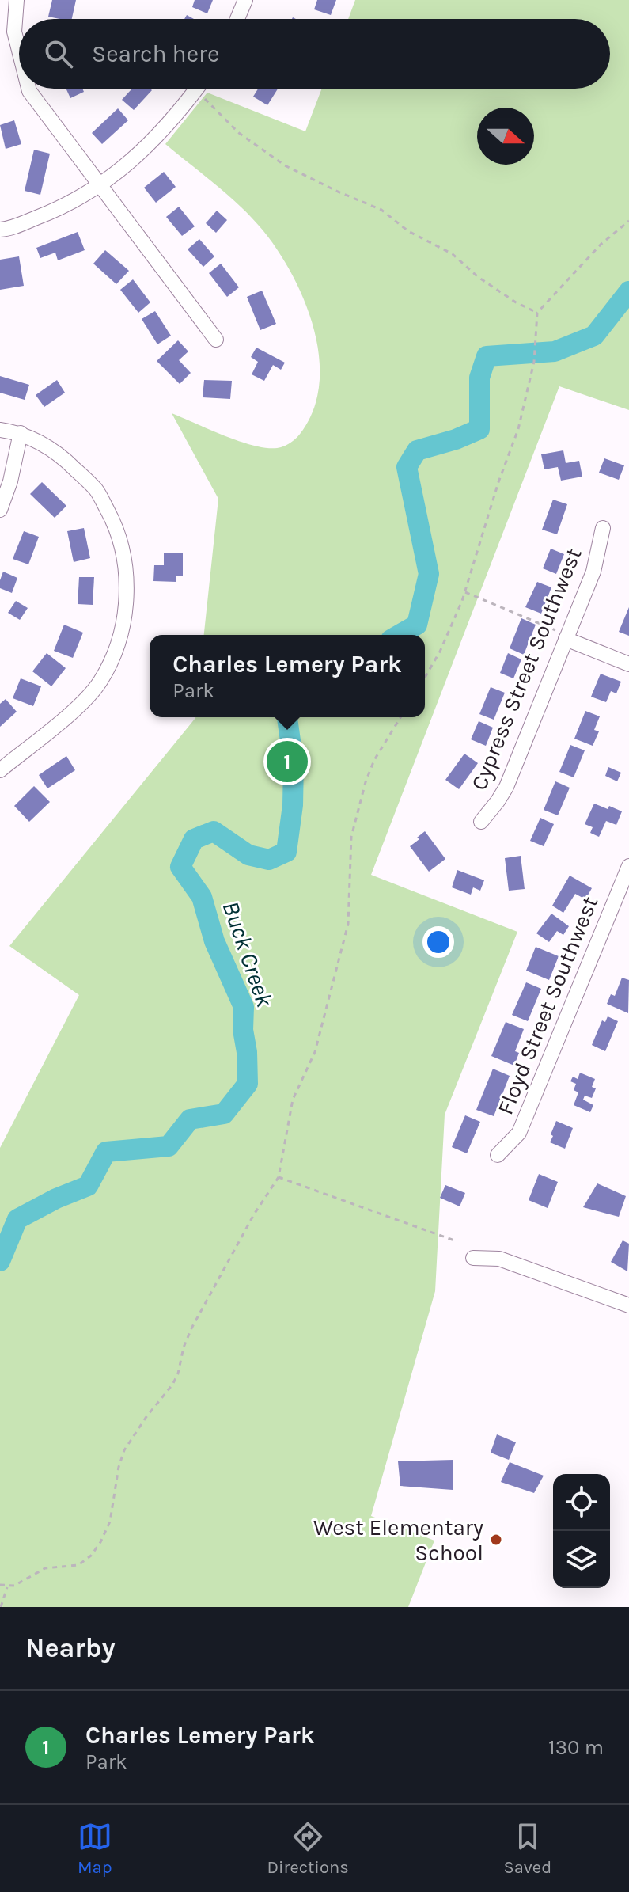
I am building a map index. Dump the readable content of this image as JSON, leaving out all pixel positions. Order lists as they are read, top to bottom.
{
  "streets": {
    "street": ["Cypress Street Southwest", "Floyd Street Southwest"]
  },
  "water": ["Buck Creek"],
  "places": ["West Elementary School"],
  "north": "right",
  "page": {
    "search": "Search here",
    "popup": ["Charles Lemery Park", "Park"],
    "pins": "1",
    "heading": "Nearby",
    "list": [
      {
        "mark": "1",
        "name": "Charles Lemery Park",
        "note": "Park",
        "value": "130 m"
      }
    ],
    "nav": ["Map", "Directions", "Saved"]
  }
}
